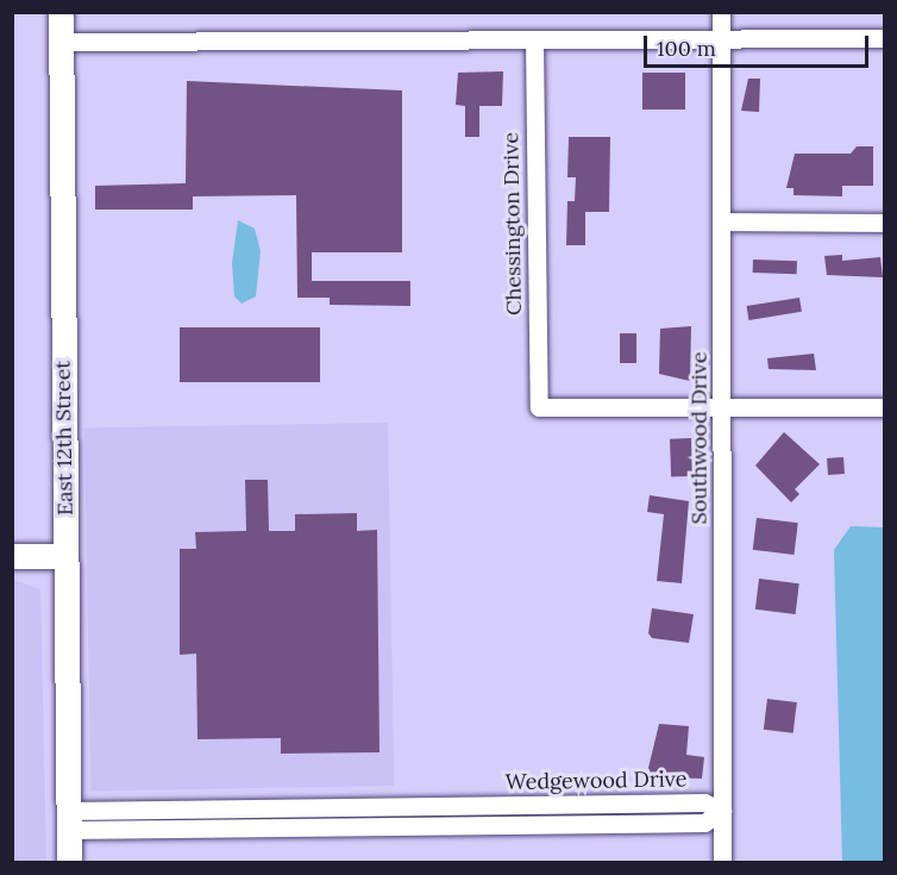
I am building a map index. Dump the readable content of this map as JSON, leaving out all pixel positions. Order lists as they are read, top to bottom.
{
  "streets": {
    "street": [
      "Chessington Drive",
      "East 12th Street",
      "Southwood Drive",
      "Wedgewood Drive"
    ]
  },
  "crossings": [
    ["Chessington Drive", "Southwood Drive"],
    ["East 12th Street", "Wedgewood Drive"],
    ["Southwood Drive", "Wedgewood Drive"]
  ],
  "scale_bar": "100 m"
}
